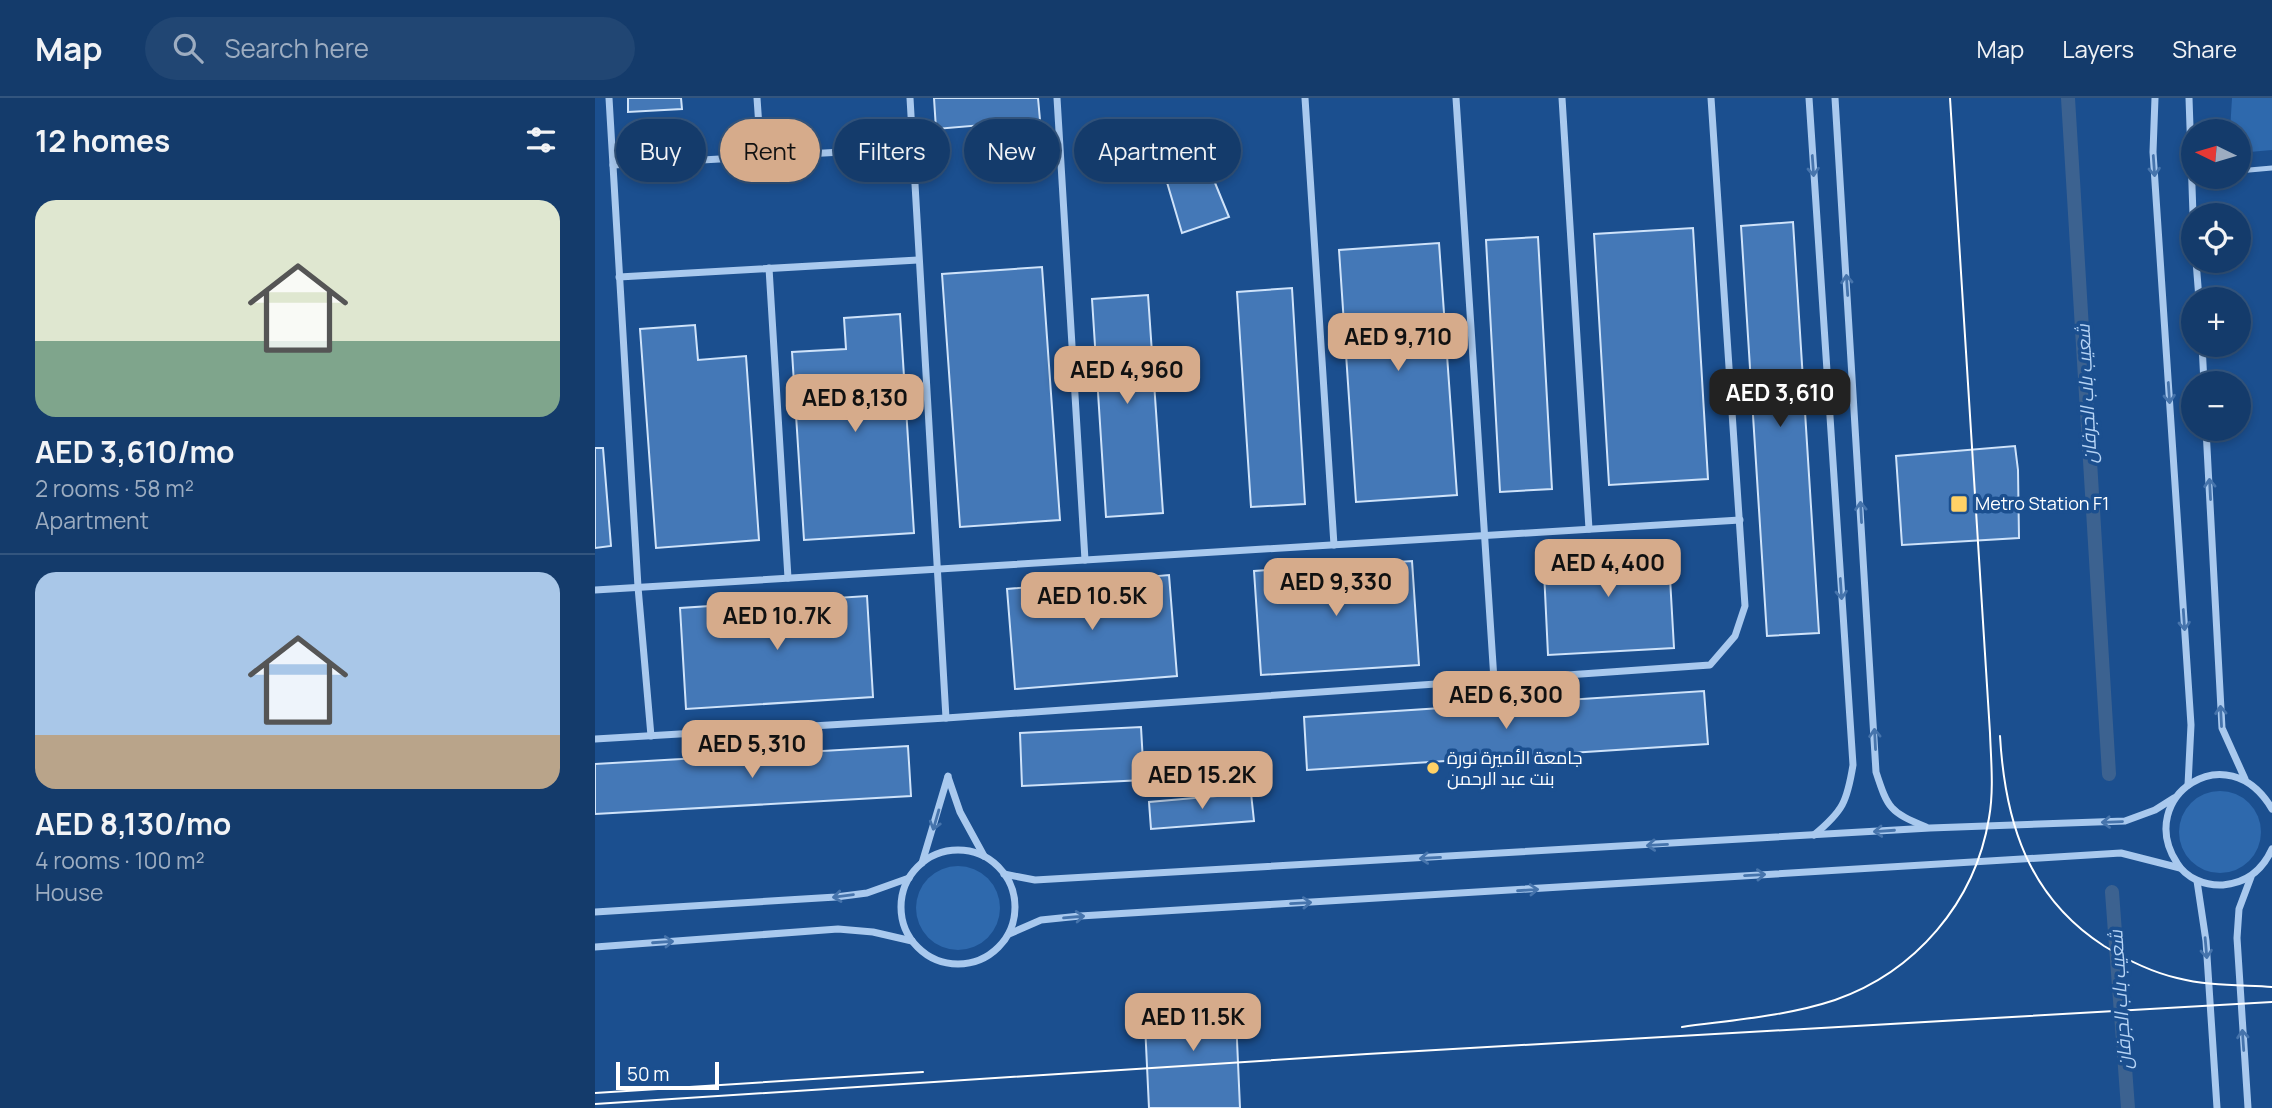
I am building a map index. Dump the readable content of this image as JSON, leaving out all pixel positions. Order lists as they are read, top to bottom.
{
  "water": ["شعيب باب الجرفان"],
  "places": {
    "transit": ["Metro Station F1"],
    "other": ["جامعة الأميرة نورة بنت عبد الرحمن"]
  },
  "scale_bar": "50 m",
  "north": "left",
  "page": {
    "header": "Map",
    "search": "Search here",
    "nav": ["Map", "Layers", "Share"],
    "heading": "12 homes",
    "map_buttons": ["+", "−"],
    "chip": [
      "Buy",
      "Rent",
      "Filters",
      "New",
      "Apartment"
    ],
    "list": [
      {
        "name": "AED 3,610/mo",
        "note": "2 rooms · 58 m² · Apartment"
      },
      {
        "name": "AED 8,130/mo",
        "note": "4 rooms · 100 m² · House"
      }
    ],
    "price": [
      "AED 9,710",
      "AED 4,960",
      "AED 3,610",
      "AED 8,130",
      "AED 4,400",
      "AED 9,330",
      "AED 10.5K",
      "AED 10.7K",
      "AED 6,300",
      "AED 5,310",
      "AED 15.2K",
      "AED 11.5K"
    ],
    "scale": "50 m"
  }
}
